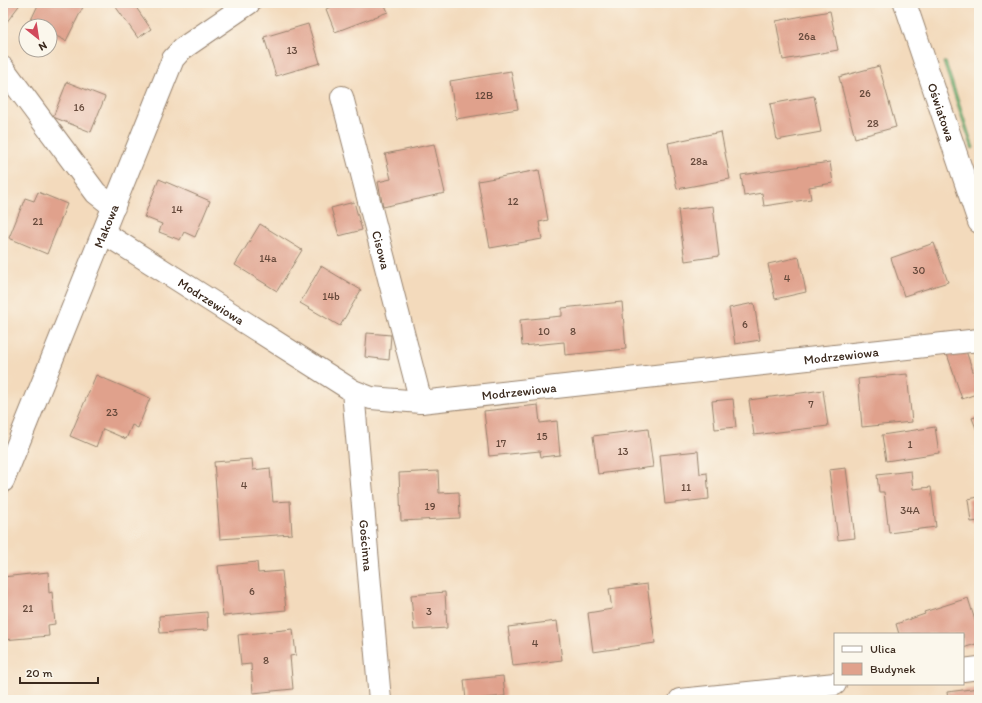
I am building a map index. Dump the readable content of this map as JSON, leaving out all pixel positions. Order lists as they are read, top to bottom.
{
  "streets": {
    "street": [
      "Oświatowa",
      "Makowa",
      "Cisowa",
      "Modrzewiowa",
      "Gościnna"
    ]
  },
  "crossings": [
    ["Makowa", "Modrzewiowa"],
    ["Cisowa", "Modrzewiowa"],
    ["Modrzewiowa", "Gościnna"]
  ],
  "house_numbers": [
    "26a",
    "13",
    "26",
    "12B",
    "16",
    "28",
    "28a",
    "12",
    "14",
    "21",
    "14a",
    "30",
    "4",
    "14b",
    "6",
    "10",
    "8",
    "7",
    "23",
    "15",
    "17",
    "1",
    "13",
    "4",
    "11",
    "19",
    "34A",
    "6",
    "21",
    "3",
    "4",
    "8"
  ],
  "legend": ["Ulica", "Budynek"],
  "scale_bar": "20 m",
  "north": "bottom right"
}
